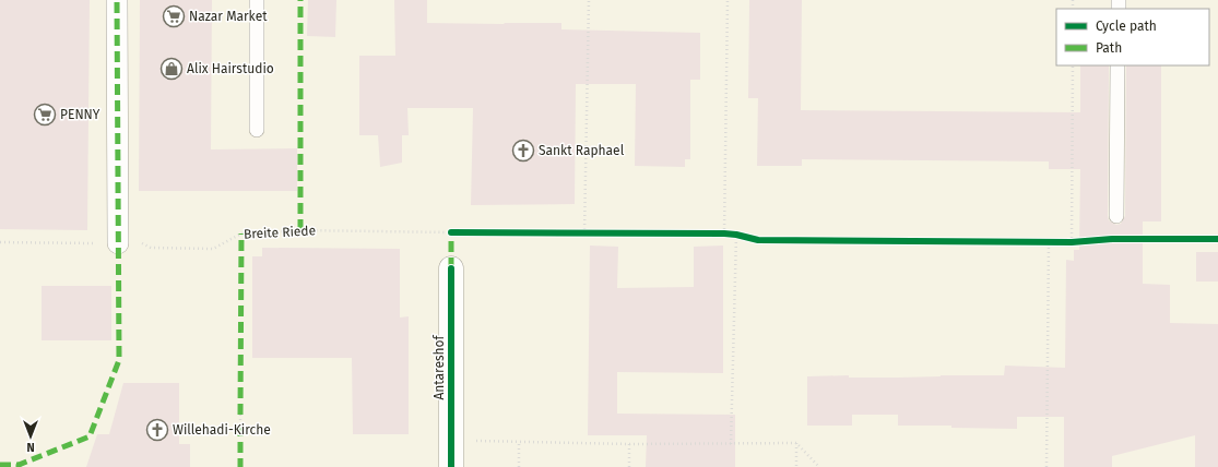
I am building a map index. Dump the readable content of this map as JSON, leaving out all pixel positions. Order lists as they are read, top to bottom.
{
  "streets": {
    "street": ["Antareshof"],
    "path": ["Breite Riede"]
  },
  "places": {
    "supermarket": ["Nazar Market", "PENNY"],
    "shop": ["Alix Hairstudio"],
    "church": ["Sankt Raphael", "Willehadi-Kirche"]
  },
  "legend": ["Cycle path", "Path"],
  "north": "bottom"
}
